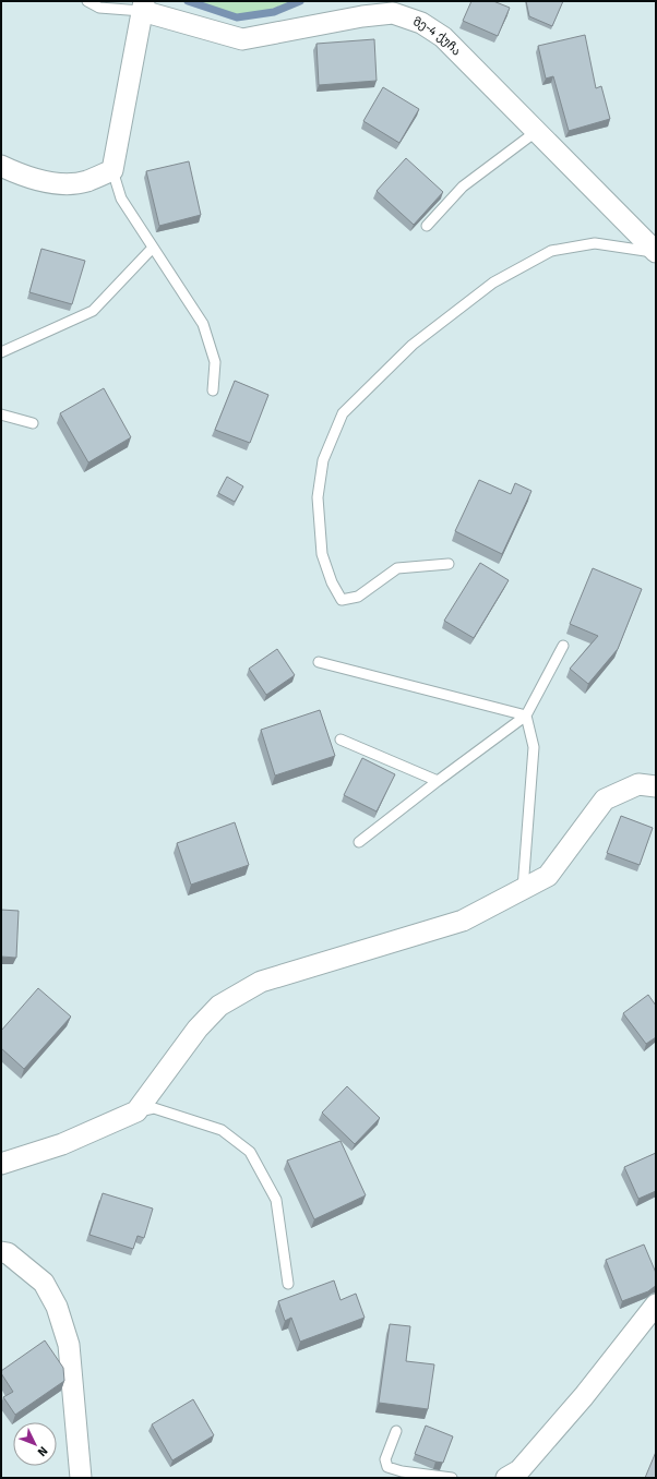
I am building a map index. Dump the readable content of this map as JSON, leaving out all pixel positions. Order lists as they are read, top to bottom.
{
  "streets": {
    "street": ["მე-4 ქუჩა"]
  },
  "north": "bottom right"
}
